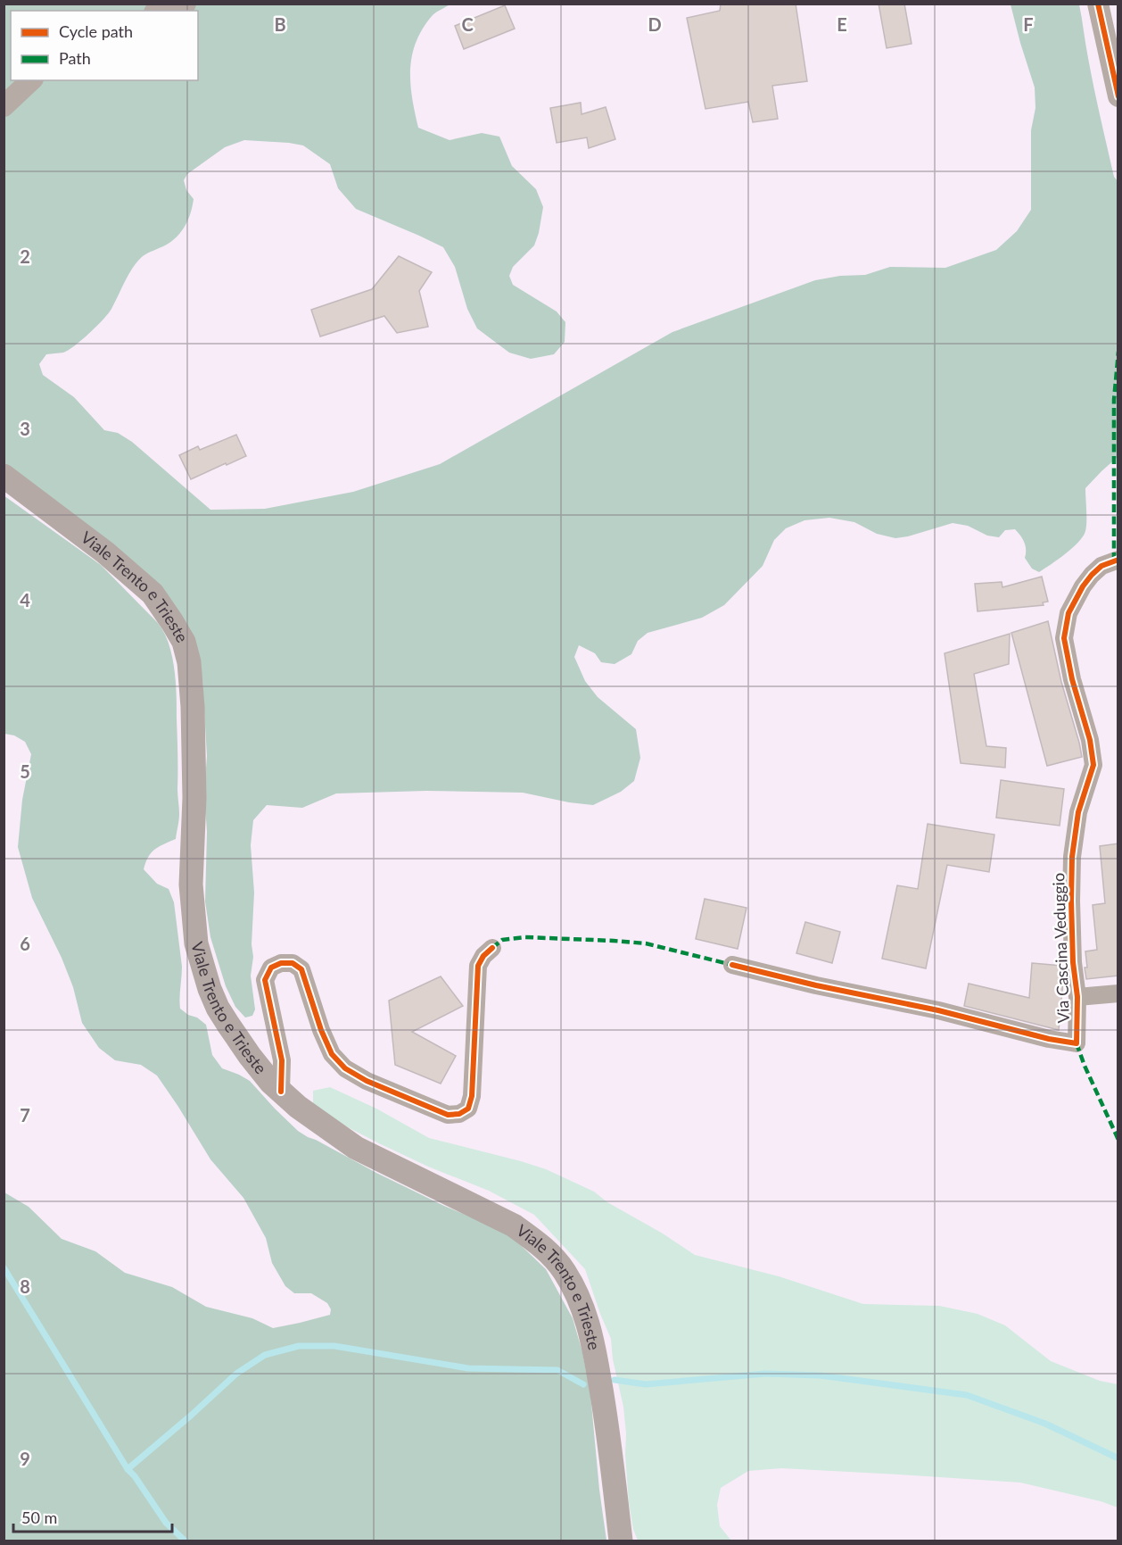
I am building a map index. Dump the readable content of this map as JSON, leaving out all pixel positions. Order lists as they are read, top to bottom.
{
  "streets": {
    "main road": ["Viale Trento e Trieste"],
    "street": ["Via Cascina Veduggio"]
  },
  "legend": ["Cycle path", "Path"],
  "scale_bar": "50 m",
  "grid": {
    "columns": [
      "B",
      "C",
      "D",
      "E",
      "F"
    ],
    "rows": [
      "2",
      "3",
      "4",
      "5",
      "6",
      "7",
      "8",
      "9"
    ]
  }
}
